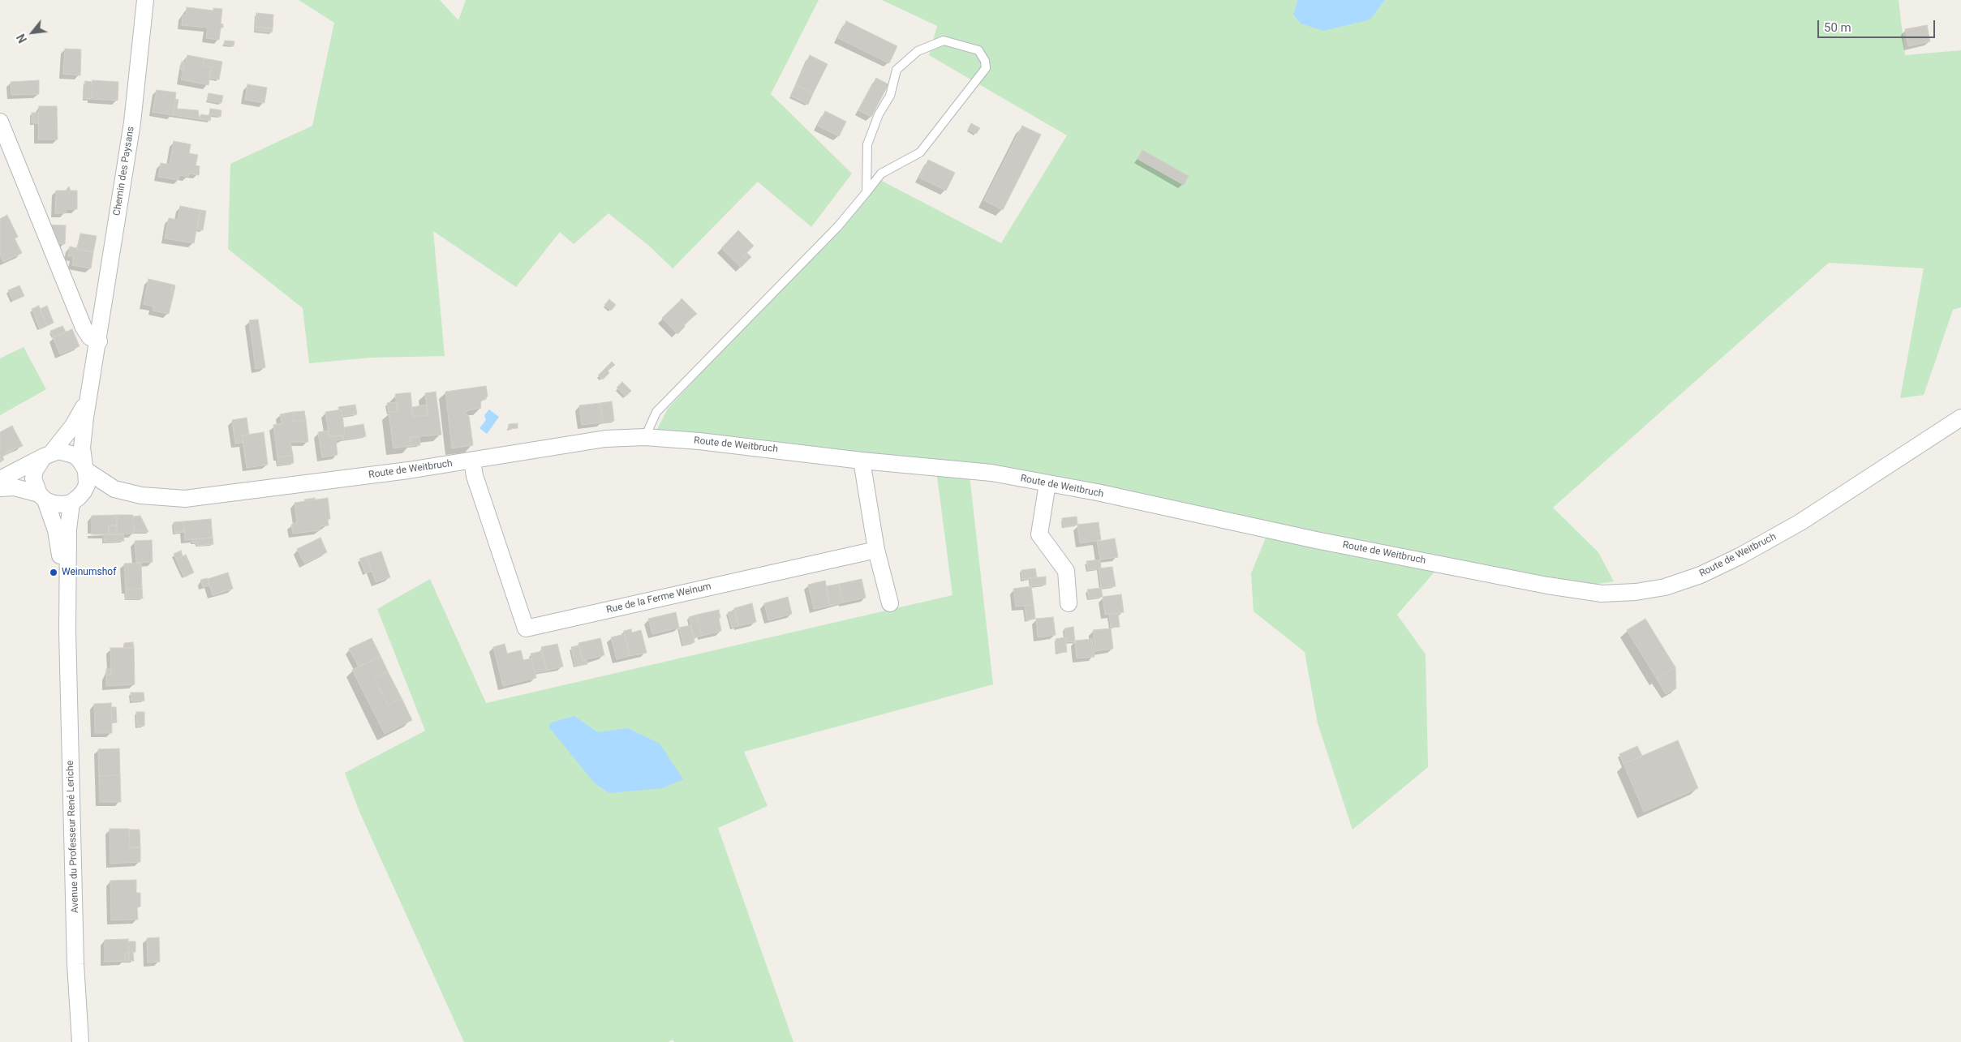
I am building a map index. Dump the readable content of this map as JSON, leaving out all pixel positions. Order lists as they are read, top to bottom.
{
  "streets": {
    "street": [
      "Chemin des Paysans",
      "Route de Weitbruch",
      "Rue de la Ferme Weinum",
      "Avenue du Professeur René Leriche"
    ]
  },
  "crossings": [
    ["Chemin des Paysans", "Route de Weitbruch"],
    ["Chemin des Paysans", "Avenue du Professeur René Leriche"],
    ["Route de Weitbruch", "Rue de la Ferme Weinum"],
    ["Route de Weitbruch", "Avenue du Professeur René Leriche"]
  ],
  "places": ["Weinumshof"],
  "scale_bar": "50 m",
  "north": "bottom left"
}
